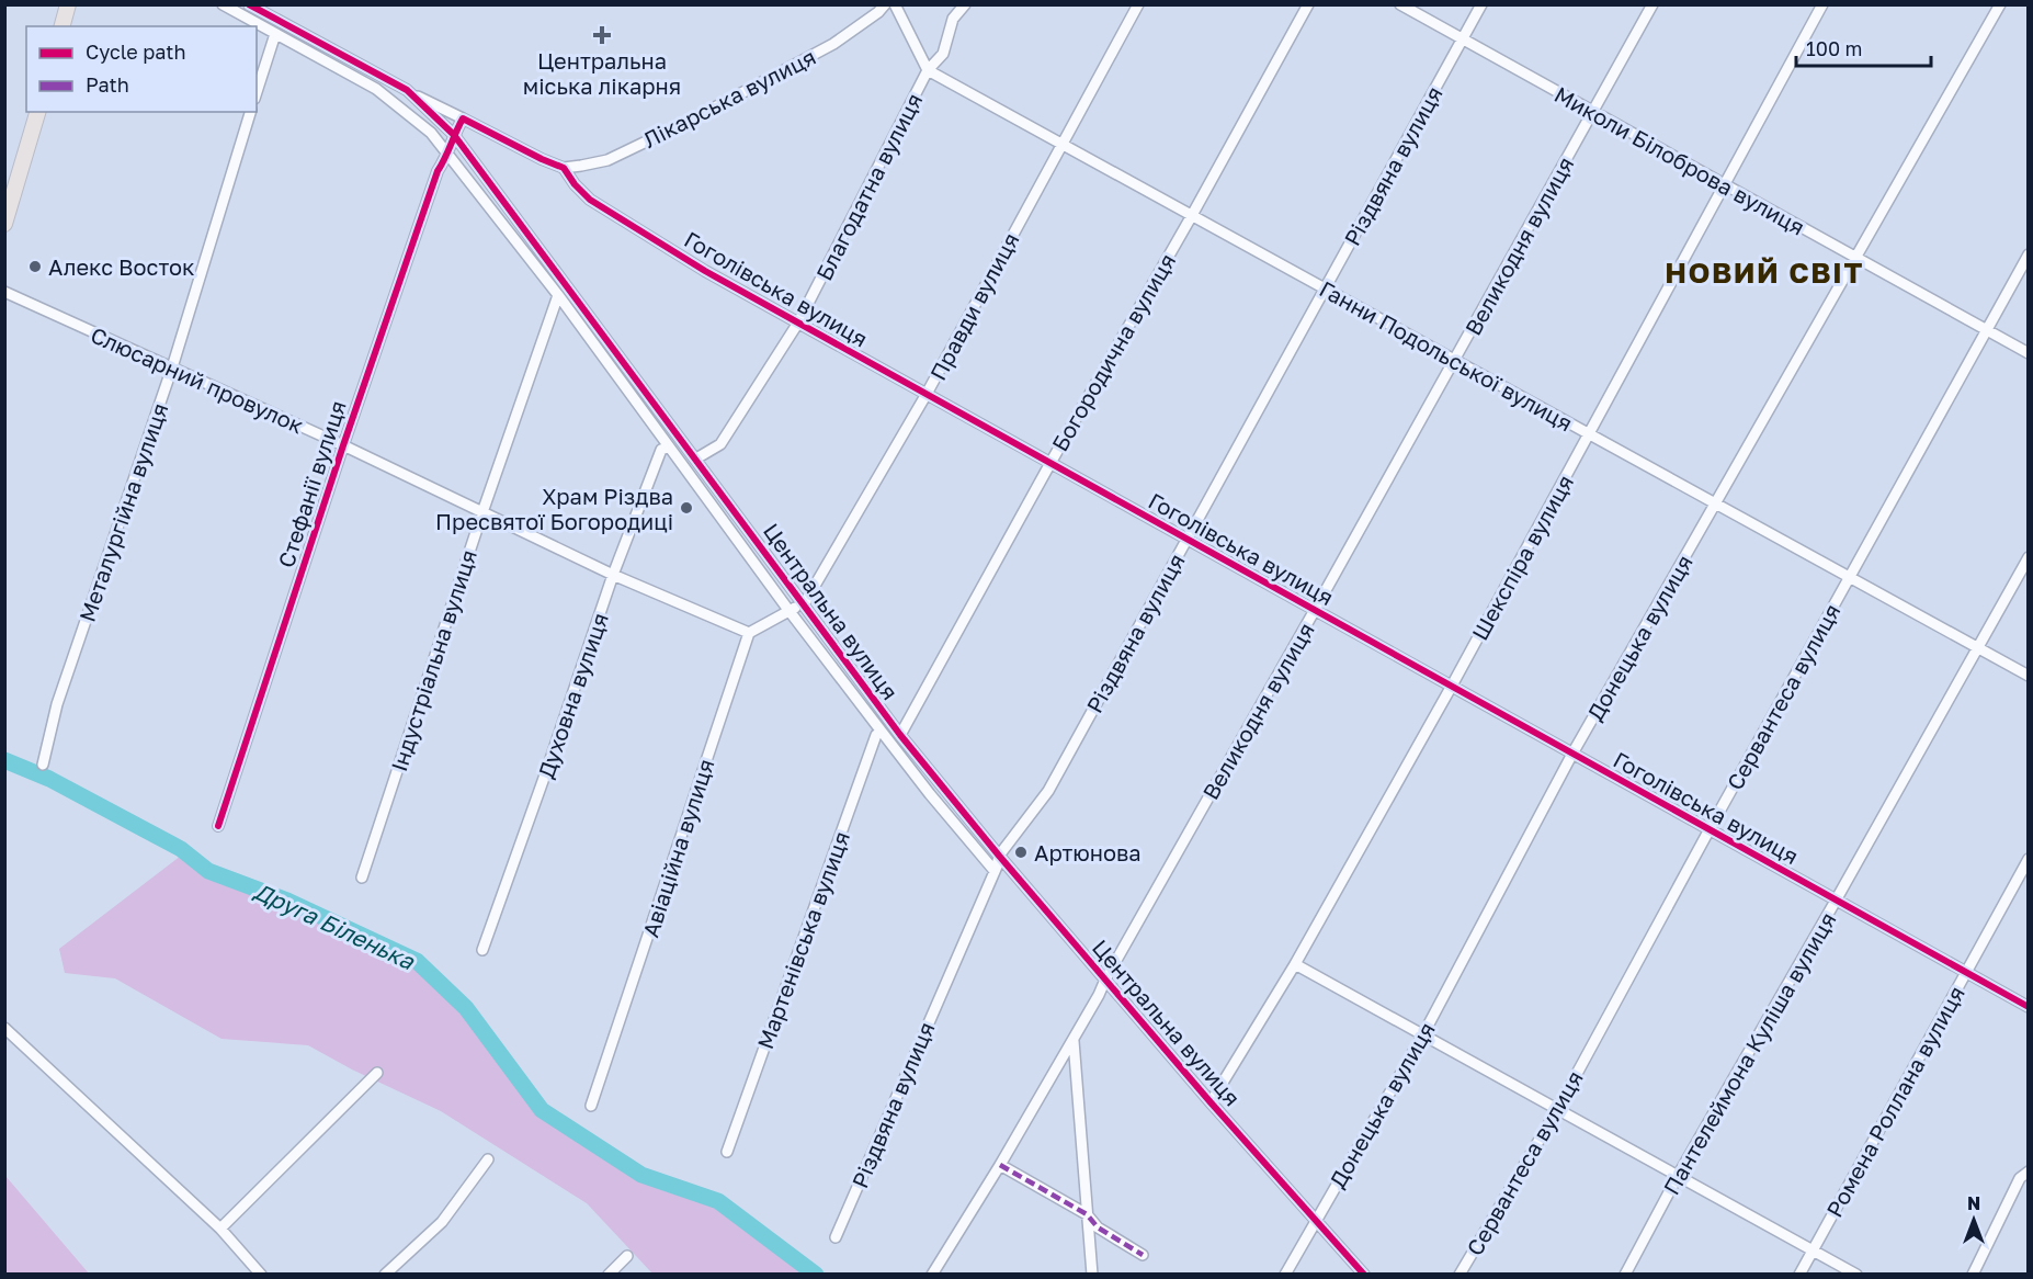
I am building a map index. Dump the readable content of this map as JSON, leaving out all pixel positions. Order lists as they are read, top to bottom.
{
  "streets": {
    "street": [
      "Лікарська вулиця",
      "Миколи Білоброва вулиця",
      "Різдвяна вулиця",
      "Благодатна вулиця",
      "Великодня вулиця",
      "Гоголівська вулиця",
      "Правди вулиця",
      "Богородична вулиця",
      "Ганни Подольської вулиця",
      "Слюсарний провулок",
      "Стефанії вулиця",
      "Металургійна вулиця",
      "Шекспіра вулиця",
      "Центральна вулиця",
      "Донецька вулиця",
      "Індустріальна вулиця",
      "Духовна вулиця",
      "Сервантеса вулиця",
      "Авіаційна вулиця",
      "Мартенівська вулиця",
      "Пантелеймона Куліша вулиця",
      "Ромена Роллана вулиця"
    ]
  },
  "crossings": [
    ["Лікарська вулиця", "Гоголівська вулиця"],
    ["Миколи Білоброва вулиця", "Різдвяна вулиця"],
    ["Миколи Білоброва вулиця", "Великодня вулиця"],
    ["Миколи Білоброва вулиця", "Шекспіра вулиця"],
    ["Миколи Білоброва вулиця", "Донецька вулиця"],
    ["Миколи Білоброва вулиця", "Сервантеса вулиця"],
    ["Різдвяна вулиця", "Гоголівська вулиця"],
    ["Різдвяна вулиця", "Ганни Подольської вулиця"],
    ["Різдвяна вулиця", "Центральна вулиця"],
    ["Благодатна вулиця", "Гоголівська вулиця"],
    ["Благодатна вулиця", "Ганни Подольської вулиця"],
    ["Благодатна вулиця", "Центральна вулиця"],
    ["Великодня вулиця", "Гоголівська вулиця"],
    ["Великодня вулиця", "Ганни Подольської вулиця"],
    ["Великодня вулиця", "Центральна вулиця"],
    ["Гоголівська вулиця", "Правди вулиця"],
    ["Гоголівська вулиця", "Богородична вулиця"],
    ["Гоголівська вулиця", "Шекспіра вулиця"],
    ["Гоголівська вулиця", "Центральна вулиця"],
    ["Гоголівська вулиця", "Донецька вулиця"],
    ["Гоголівська вулиця", "Сервантеса вулиця"],
    ["Гоголівська вулиця", "Пантелеймона Куліша вулиця"],
    ["Гоголівська вулиця", "Ромена Роллана вулиця"],
    ["Правди вулиця", "Ганни Подольської вулиця"],
    ["Правди вулиця", "Центральна вулиця"],
    ["Богородична вулиця", "Ганни Подольської вулиця"],
    ["Богородична вулиця", "Центральна вулиця"],
    ["Ганни Подольської вулиця", "Шекспіра вулиця"],
    ["Ганни Подольської вулиця", "Донецька вулиця"],
    ["Ганни Подольської вулиця", "Сервантеса вулиця"],
    ["Ганни Подольської вулиця", "Пантелеймона Куліша вулиця"],
    ["Слюсарний провулок", "Стефанії вулиця"],
    ["Слюсарний провулок", "Металургійна вулиця"],
    ["Слюсарний провулок", "Індустріальна вулиця"],
    ["Слюсарний провулок", "Духовна вулиця"],
    ["Слюсарний провулок", "Авіаційна вулиця"],
    ["Стефанії вулиця", "Центральна вулиця"],
    ["Шекспіра вулиця", "Центральна вулиця"],
    ["Центральна вулиця", "Донецька вулиця"],
    ["Центральна вулиця", "Індустріальна вулиця"],
    ["Центральна вулиця", "Духовна вулиця"],
    ["Центральна вулиця", "Мартенівська вулиця"]
  ],
  "districts": ["НОВИЙ СВІТ"],
  "water": ["Друга Біленька"],
  "places": {
    "health": ["Центральна міська лікарня"],
    "other": ["Алекс Восток", "Храм Різдва Пресвятої Богородиці", "Артюнова"]
  },
  "legend": ["Cycle path", "Path"],
  "scale_bar": "100 m",
  "north": "top"
}
